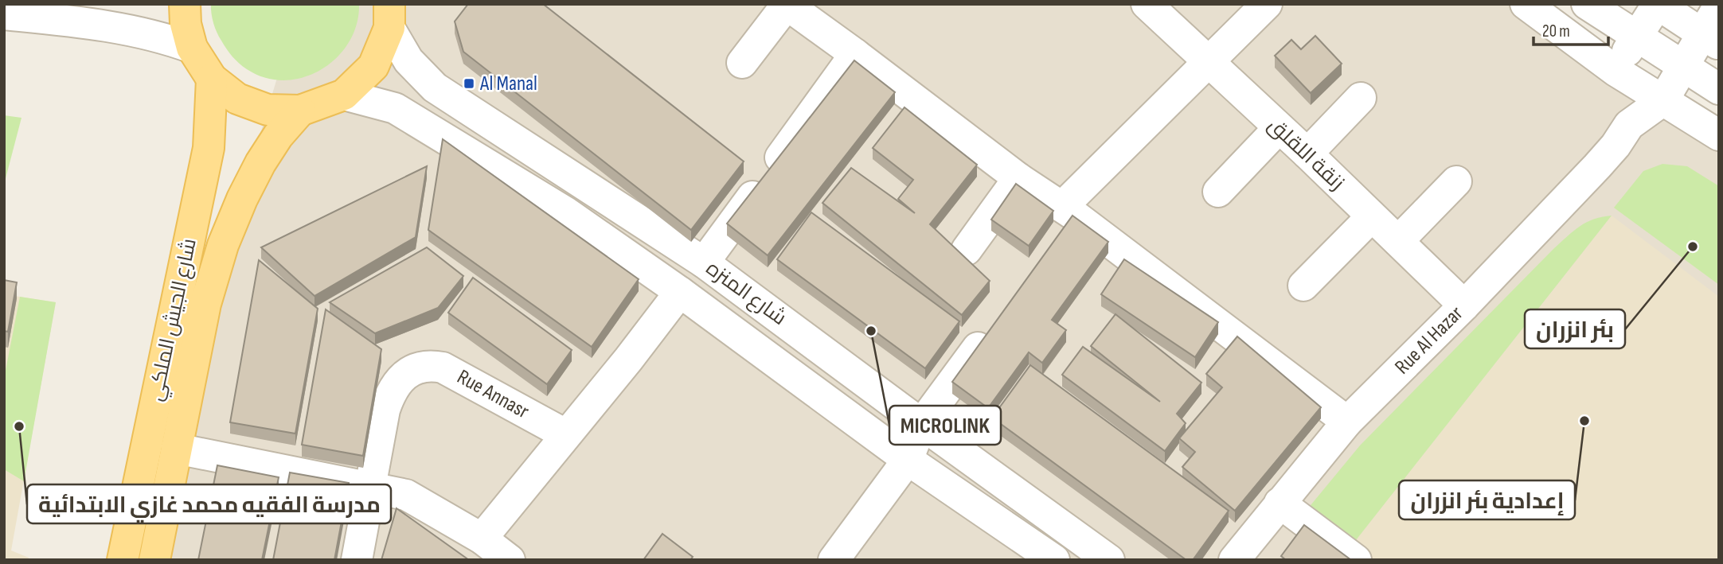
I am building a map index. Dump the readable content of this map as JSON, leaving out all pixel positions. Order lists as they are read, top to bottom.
{
  "streets": {
    "main road": ["شارع الجيش الملكي"],
    "street": [
      "زنقة اللقلق",
      "شارع المنزه",
      "Rue Al Hazar",
      "Rue Annasr"
    ]
  },
  "crossings": [
    ["زنقة اللقلق", "Rue Al Hazar"]
  ],
  "places": {
    "transit": ["Al Manal"],
    "other": [
      "بئر انزران",
      "MICROLINK",
      "إعدادية بئر انزران",
      "مدرسة الفقيه محمد غازي الابتدائية"
    ]
  },
  "scale_bar": "20 m"
}
